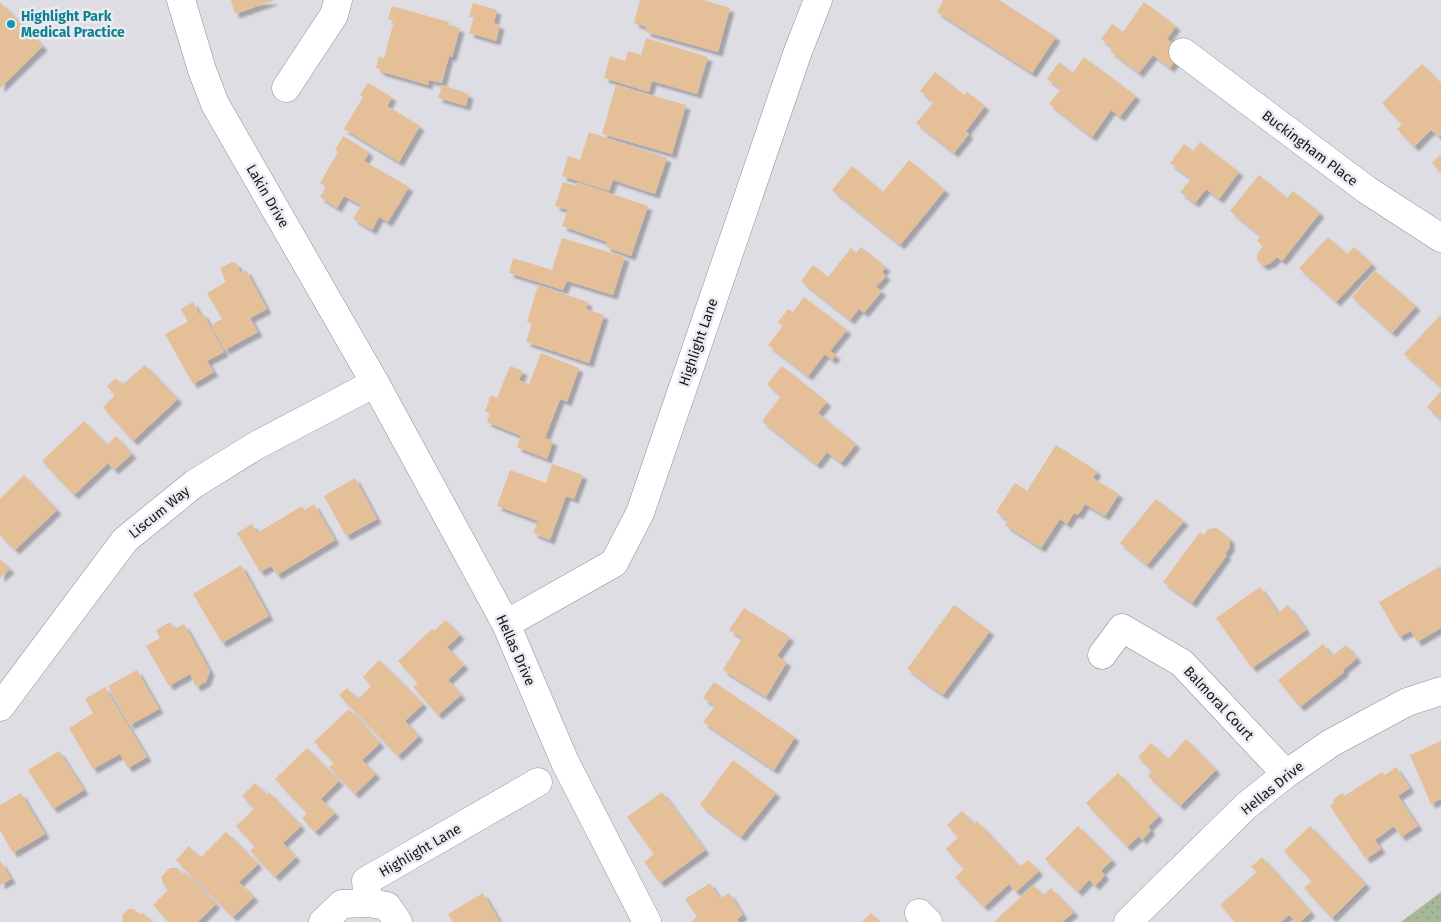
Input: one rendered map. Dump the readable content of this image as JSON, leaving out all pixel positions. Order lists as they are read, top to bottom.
{
  "streets": {
    "street": [
      "Buckingham Place",
      "Lakin Drive",
      "Highlight Lane",
      "Liscum Way",
      "Hellas Drive",
      "Balmoral Court"
    ]
  },
  "crossings": [
    ["Lakin Drive", "Liscum Way"],
    ["Lakin Drive", "Hellas Drive"],
    ["Highlight Lane", "Hellas Drive"],
    ["Liscum Way", "Hellas Drive"],
    ["Hellas Drive", "Balmoral Court"]
  ],
  "places": ["Highlight Park Medical Practice"]
}
